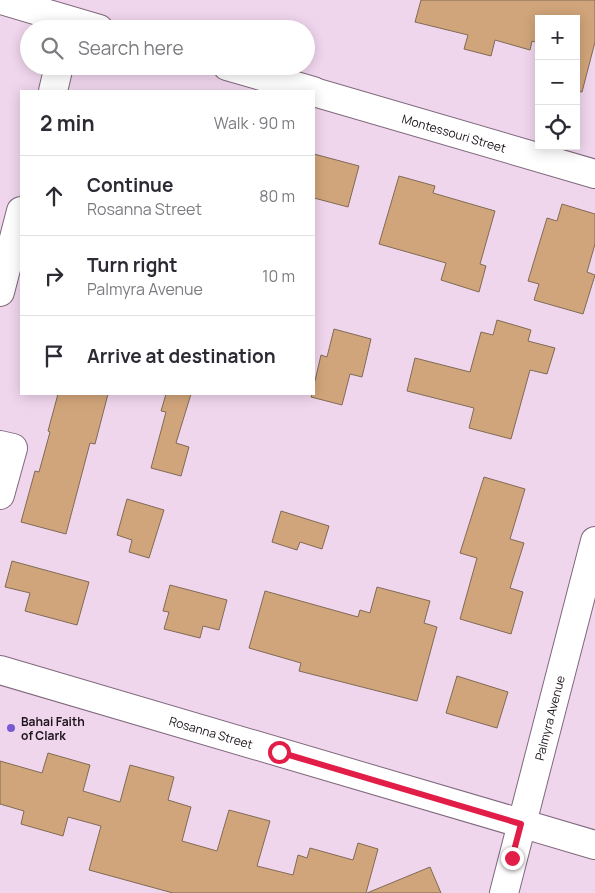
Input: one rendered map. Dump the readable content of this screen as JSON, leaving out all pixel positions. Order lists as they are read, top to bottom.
{
  "streets": {
    "street": ["Montessouri Street", "Palmyra Avenue", "Rosanna Street"]
  },
  "crossings": [
    ["Palmyra Avenue", "Rosanna Street"]
  ],
  "places": ["Bahai Faith of Clark"],
  "page": {
    "map_buttons": ["+", "−"],
    "search": "Search here",
    "heading": ["2 min", "Walk · 90 m"],
    "list": [
      ["Continue", "Rosanna Street", "80 m"],
      ["Turn right", "Palmyra Avenue", "10 m"],
      "Arrive at destination"
    ]
  }
}
